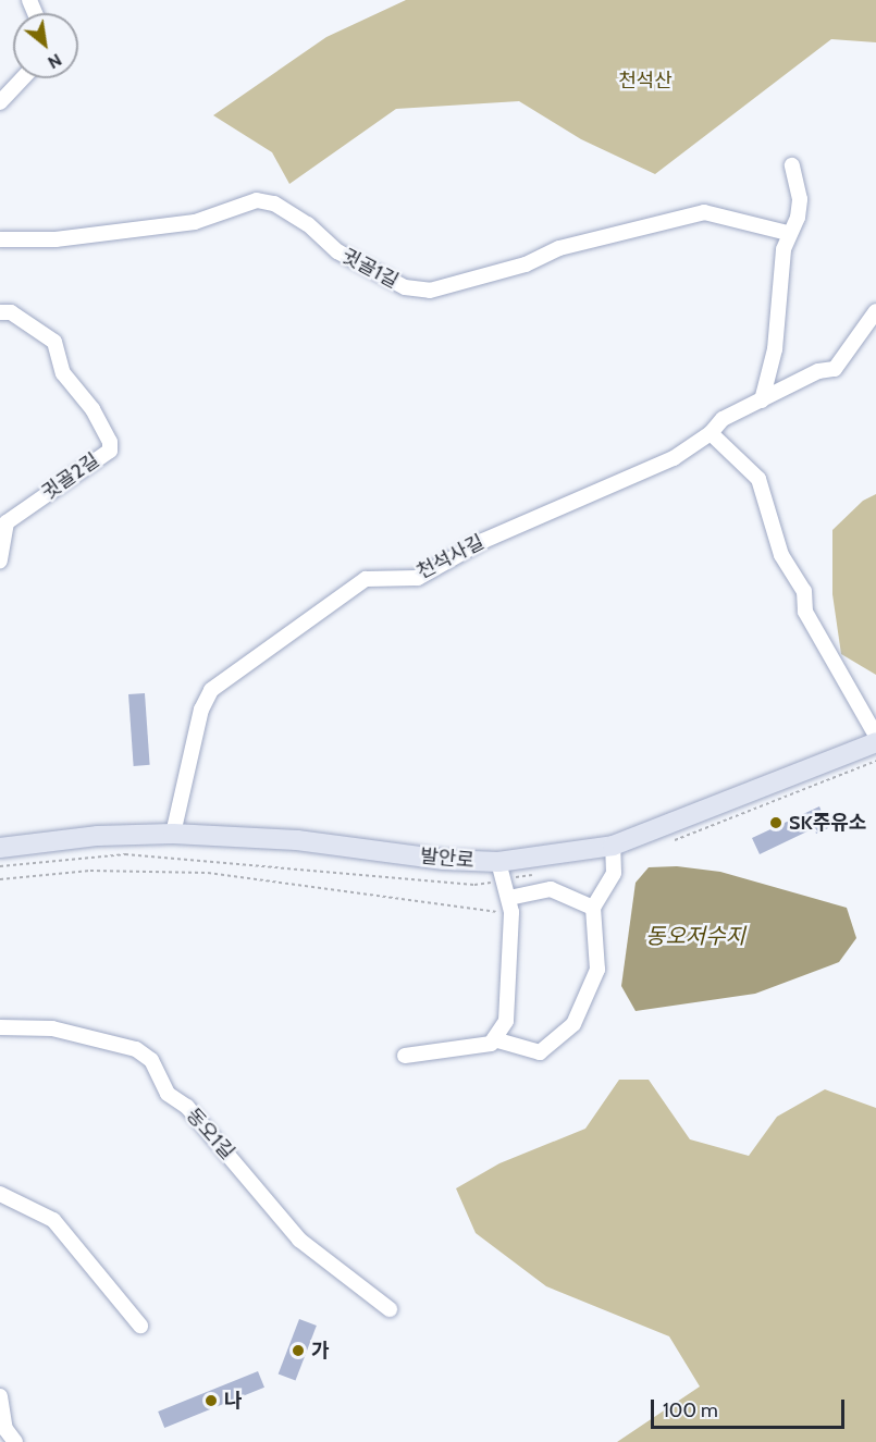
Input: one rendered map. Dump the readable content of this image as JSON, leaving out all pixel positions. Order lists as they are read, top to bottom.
{
  "streets": {
    "main road": ["발안로"],
    "street": [
      "귓골1길",
      "귓골2길",
      "천석사길",
      "동오1길"
    ]
  },
  "crossings": [
    ["천석사길", "발안로"]
  ],
  "water": ["동오저수지"],
  "parks": ["천석산"],
  "places": ["SK주유소", "가", "나"],
  "scale_bar": "100 m",
  "north": "bottom right"
}
